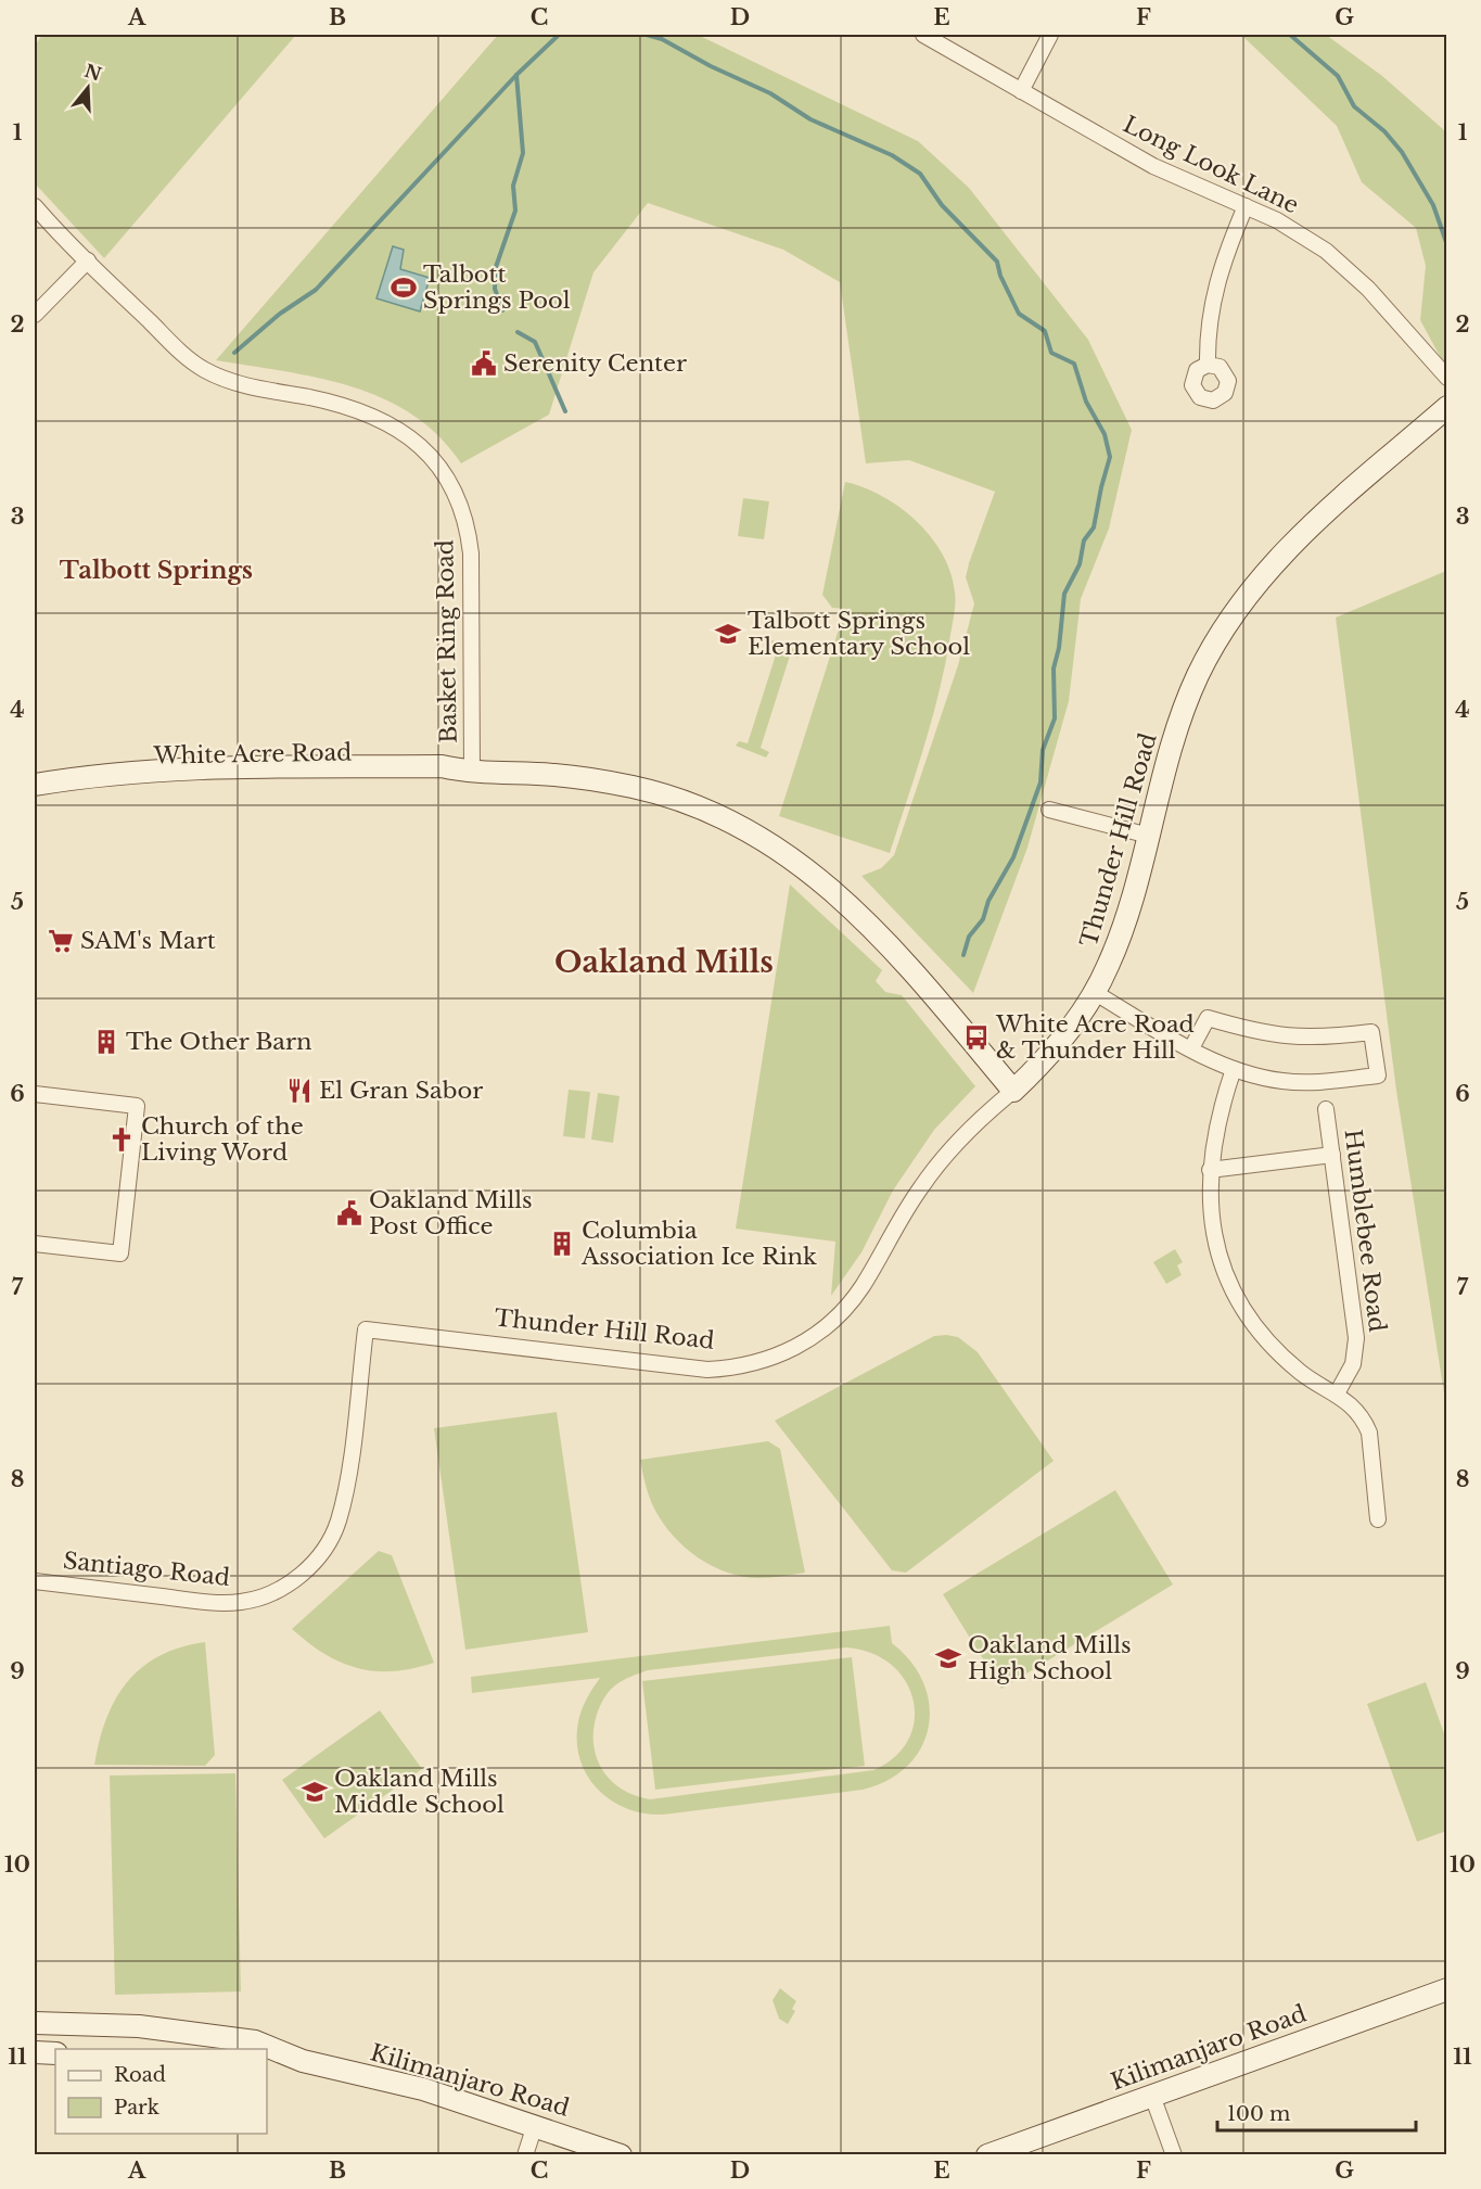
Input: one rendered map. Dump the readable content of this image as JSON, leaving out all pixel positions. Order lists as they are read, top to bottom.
{
  "streets": {
    "street": [
      "Long Look Lane",
      "Basket Ring Road",
      "White Acre Road",
      "Thunder Hill Road",
      "Humblebee Road",
      "Santiago Road",
      "Kilimanjaro Road"
    ]
  },
  "crossings": [
    ["Basket Ring Road", "White Acre Road"],
    ["White Acre Road", "Thunder Hill Road"],
    ["Thunder Hill Road", "Santiago Road"]
  ],
  "districts": ["Talbott Springs", "Oakland Mills"],
  "places": {
    "sports": ["Talbott Springs Pool"],
    "public building": ["Serenity Center", "Oakland Mills Post Office"],
    "school or university": ["Talbott Springs Elementary School", "Oakland Mills High School", "Oakland Mills Middle School"],
    "supermarket": ["SAM's Mart"],
    "bus stop": ["White Acre Road & Thunder Hill"],
    "building": ["The Other Barn", "Columbia Association Ice Rink"],
    "restaurant": ["El Gran Sabor"],
    "church": ["Church of the Living Word"]
  },
  "legend": ["Road", "Park"],
  "scale_bar": "100 m",
  "north": "top",
  "grid": {
    "columns": [
      "A",
      "B",
      "C",
      "D",
      "E",
      "F",
      "G"
    ],
    "rows": [
      "1",
      "2",
      "3",
      "4",
      "5",
      "6",
      "7",
      "8",
      "9",
      "10",
      "11"
    ]
  }
}
